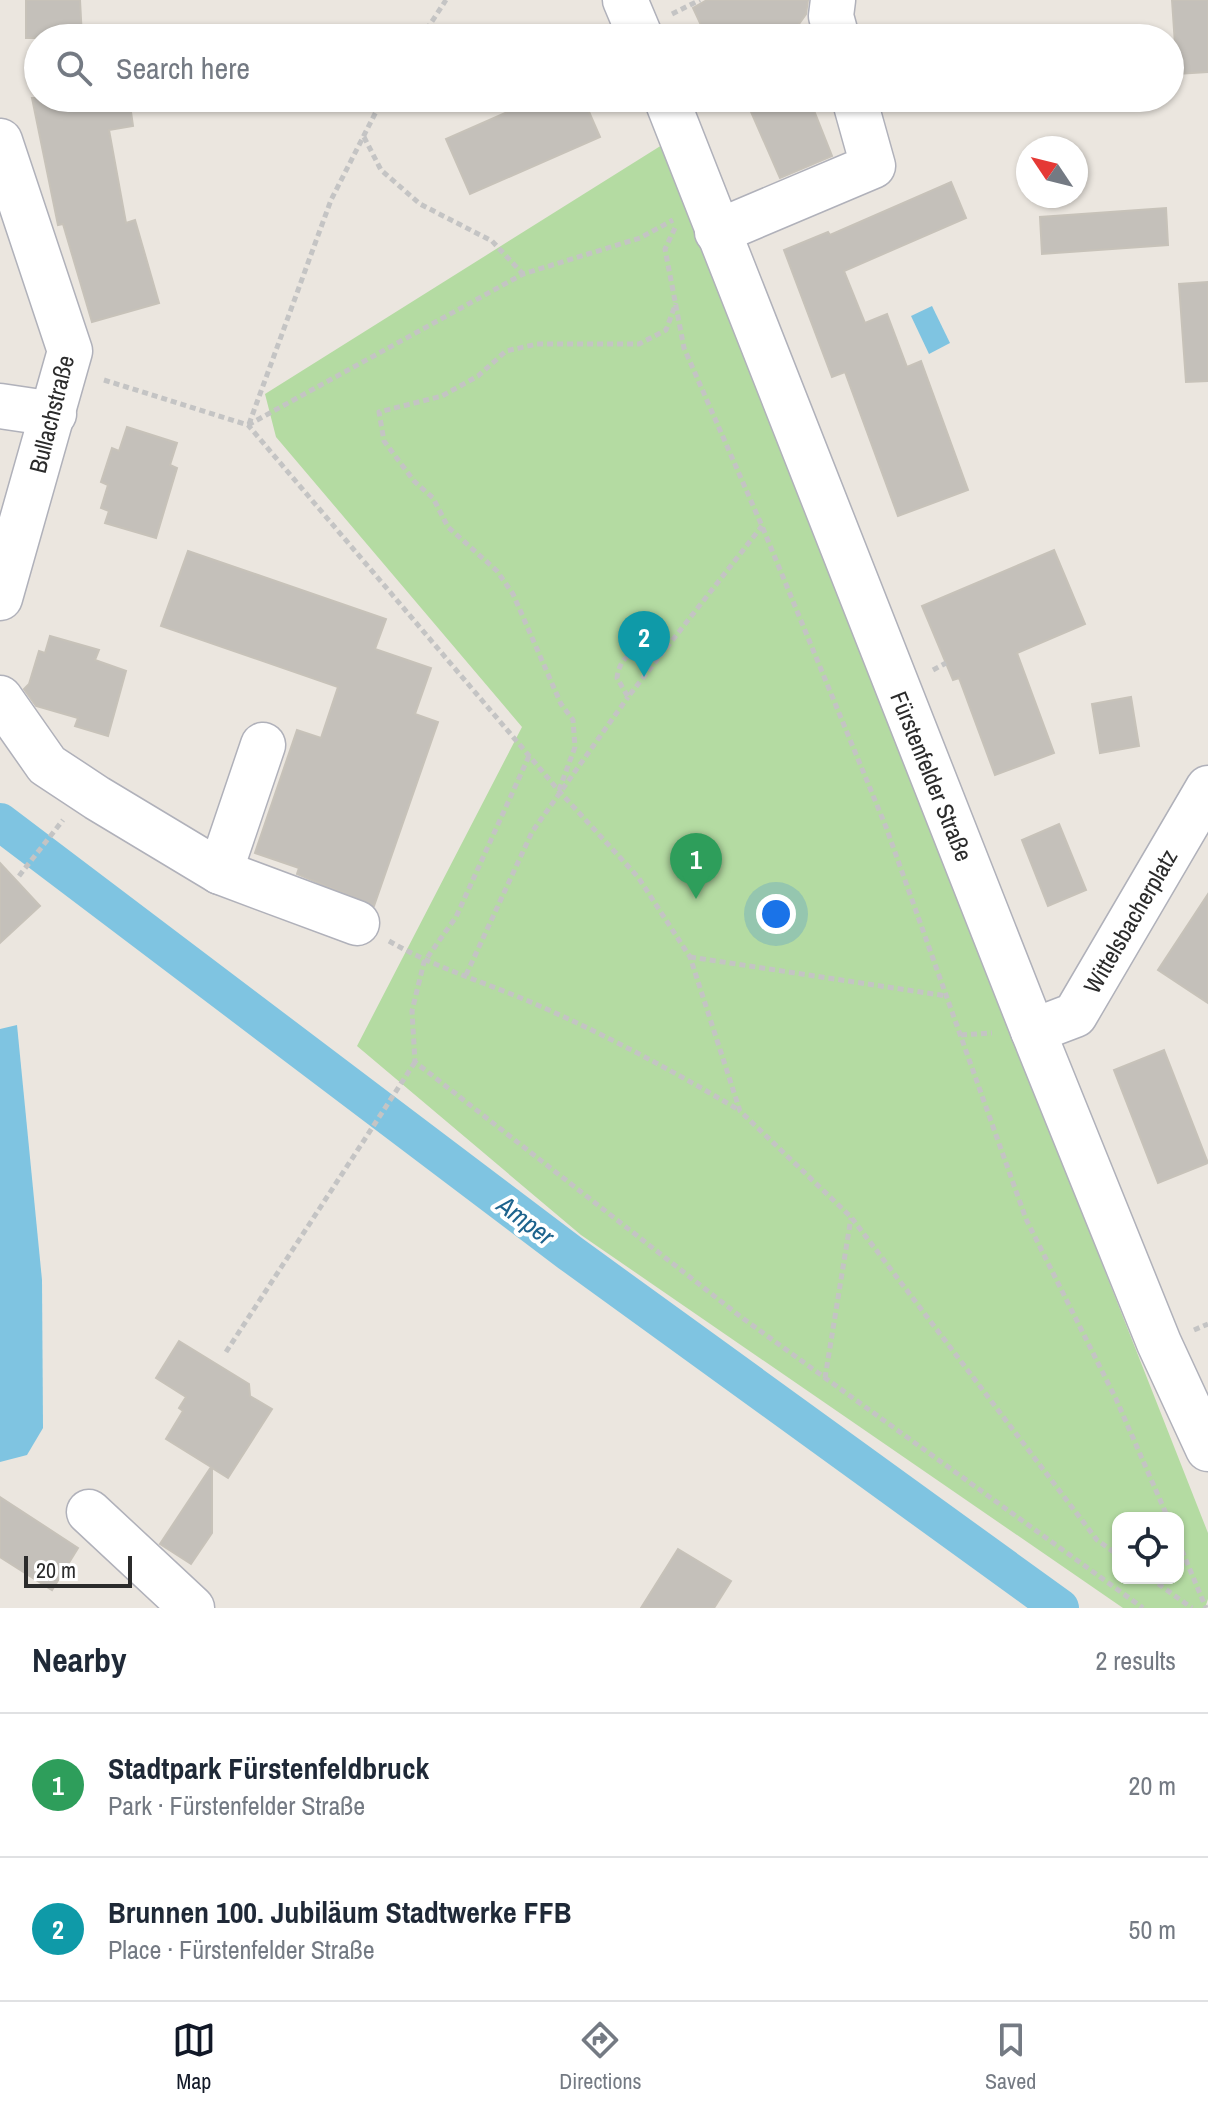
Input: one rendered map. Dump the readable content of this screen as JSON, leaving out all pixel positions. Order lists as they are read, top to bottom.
{
  "streets": {
    "street": ["Bullachstraße", "Fürstenfelder Straße", "Wittelsbacherplatz"]
  },
  "crossings": [
    ["Fürstenfelder Straße", "Wittelsbacherplatz"]
  ],
  "water": ["Amper"],
  "scale_bar": "20 m",
  "north": "top left",
  "page": {
    "search": "Search here",
    "pins": ["2", "1"],
    "scale": "20 m",
    "heading": ["Nearby", "2 results"],
    "list": [
      {
        "mark": "1",
        "name": "Stadtpark Fürstenfeldbruck",
        "note": "Park · Fürstenfelder Straße",
        "value": "20 m"
      },
      {
        "mark": "2",
        "name": "Brunnen 100. Jubiläum Stadtwerke FFB",
        "note": "Place · Fürstenfelder Straße",
        "value": "50 m"
      }
    ],
    "nav": ["Map", "Directions", "Saved"]
  }
}
